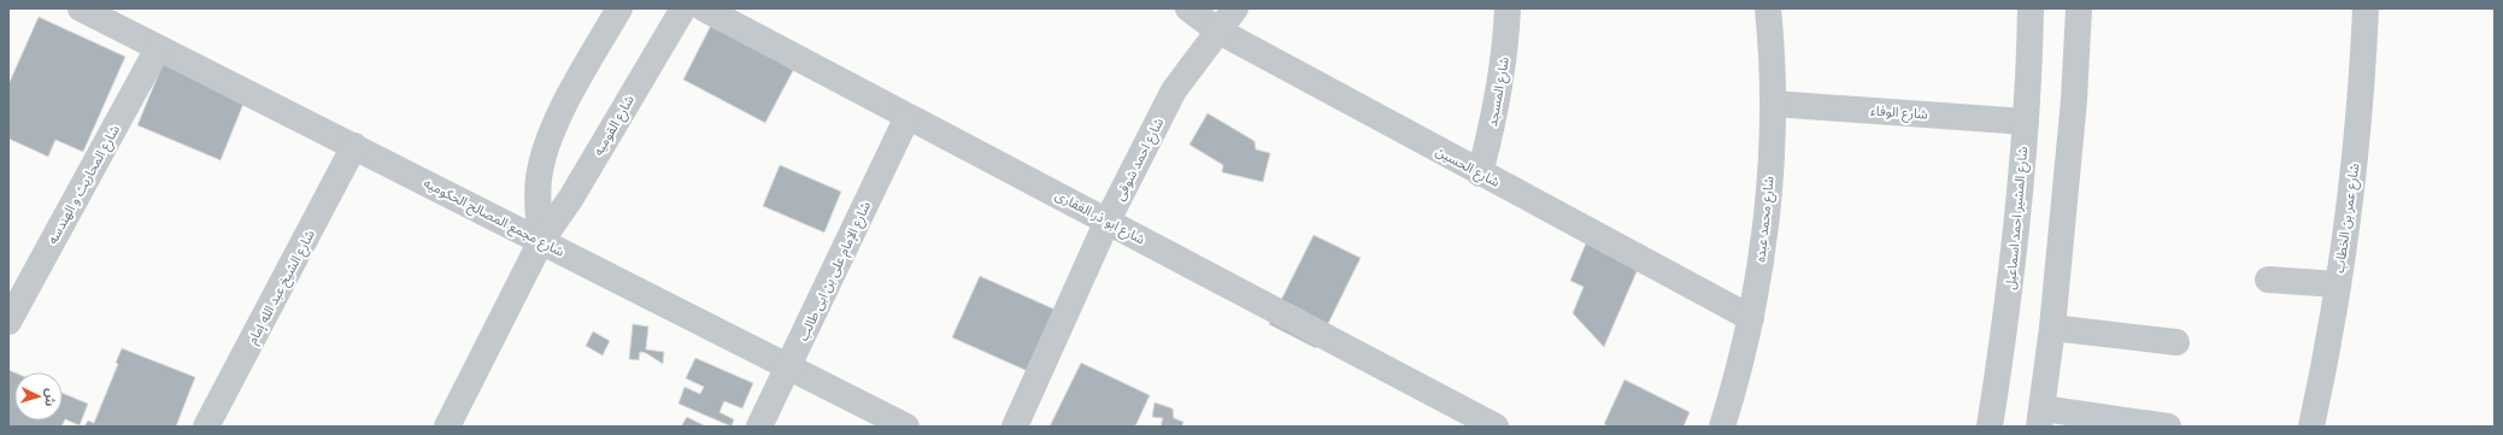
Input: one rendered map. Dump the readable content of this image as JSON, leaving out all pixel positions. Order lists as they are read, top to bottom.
{
  "streets": {
    "street": [
      "شارع المسجد",
      "شارع الوفاء",
      "شارع القوميه",
      "شارع احمد شوقى",
      "شارع الحسين",
      "شارع المحاريث و الهندسه",
      "شارع مجمع المصالح الحكوميه",
      "شارع ابو ذر الغفارى",
      "شارع المشير احمد اسماعيل",
      "شارع عمر بن الخطاب",
      "شارع محمد عبده",
      "شارع الإمام على بن ابى طالب",
      "شارع الشيخ عبد الله إمام"
    ]
  },
  "crossings": [
    ["شارع المسجد", "شارع الحسين"],
    ["شارع الوفاء", "شارع المشير احمد اسماعيل"],
    ["شارع الوفاء", "شارع محمد عبده"],
    ["شارع القوميه", "شارع مجمع المصالح الحكوميه"],
    ["شارع احمد شوقى", "شارع الحسين"],
    ["شارع احمد شوقى", "شارع ابو ذر الغفارى"],
    ["شارع الحسين", "شارع محمد عبده"],
    ["شارع المحاريث و الهندسه", "شارع مجمع المصالح الحكوميه"],
    ["شارع مجمع المصالح الحكوميه", "شارع الإمام على بن ابى طالب"],
    ["شارع مجمع المصالح الحكوميه", "شارع الشيخ عبد الله إمام"],
    ["شارع ابو ذر الغفارى", "شارع الإمام على بن ابى طالب"]
  ],
  "north": "right"
}
